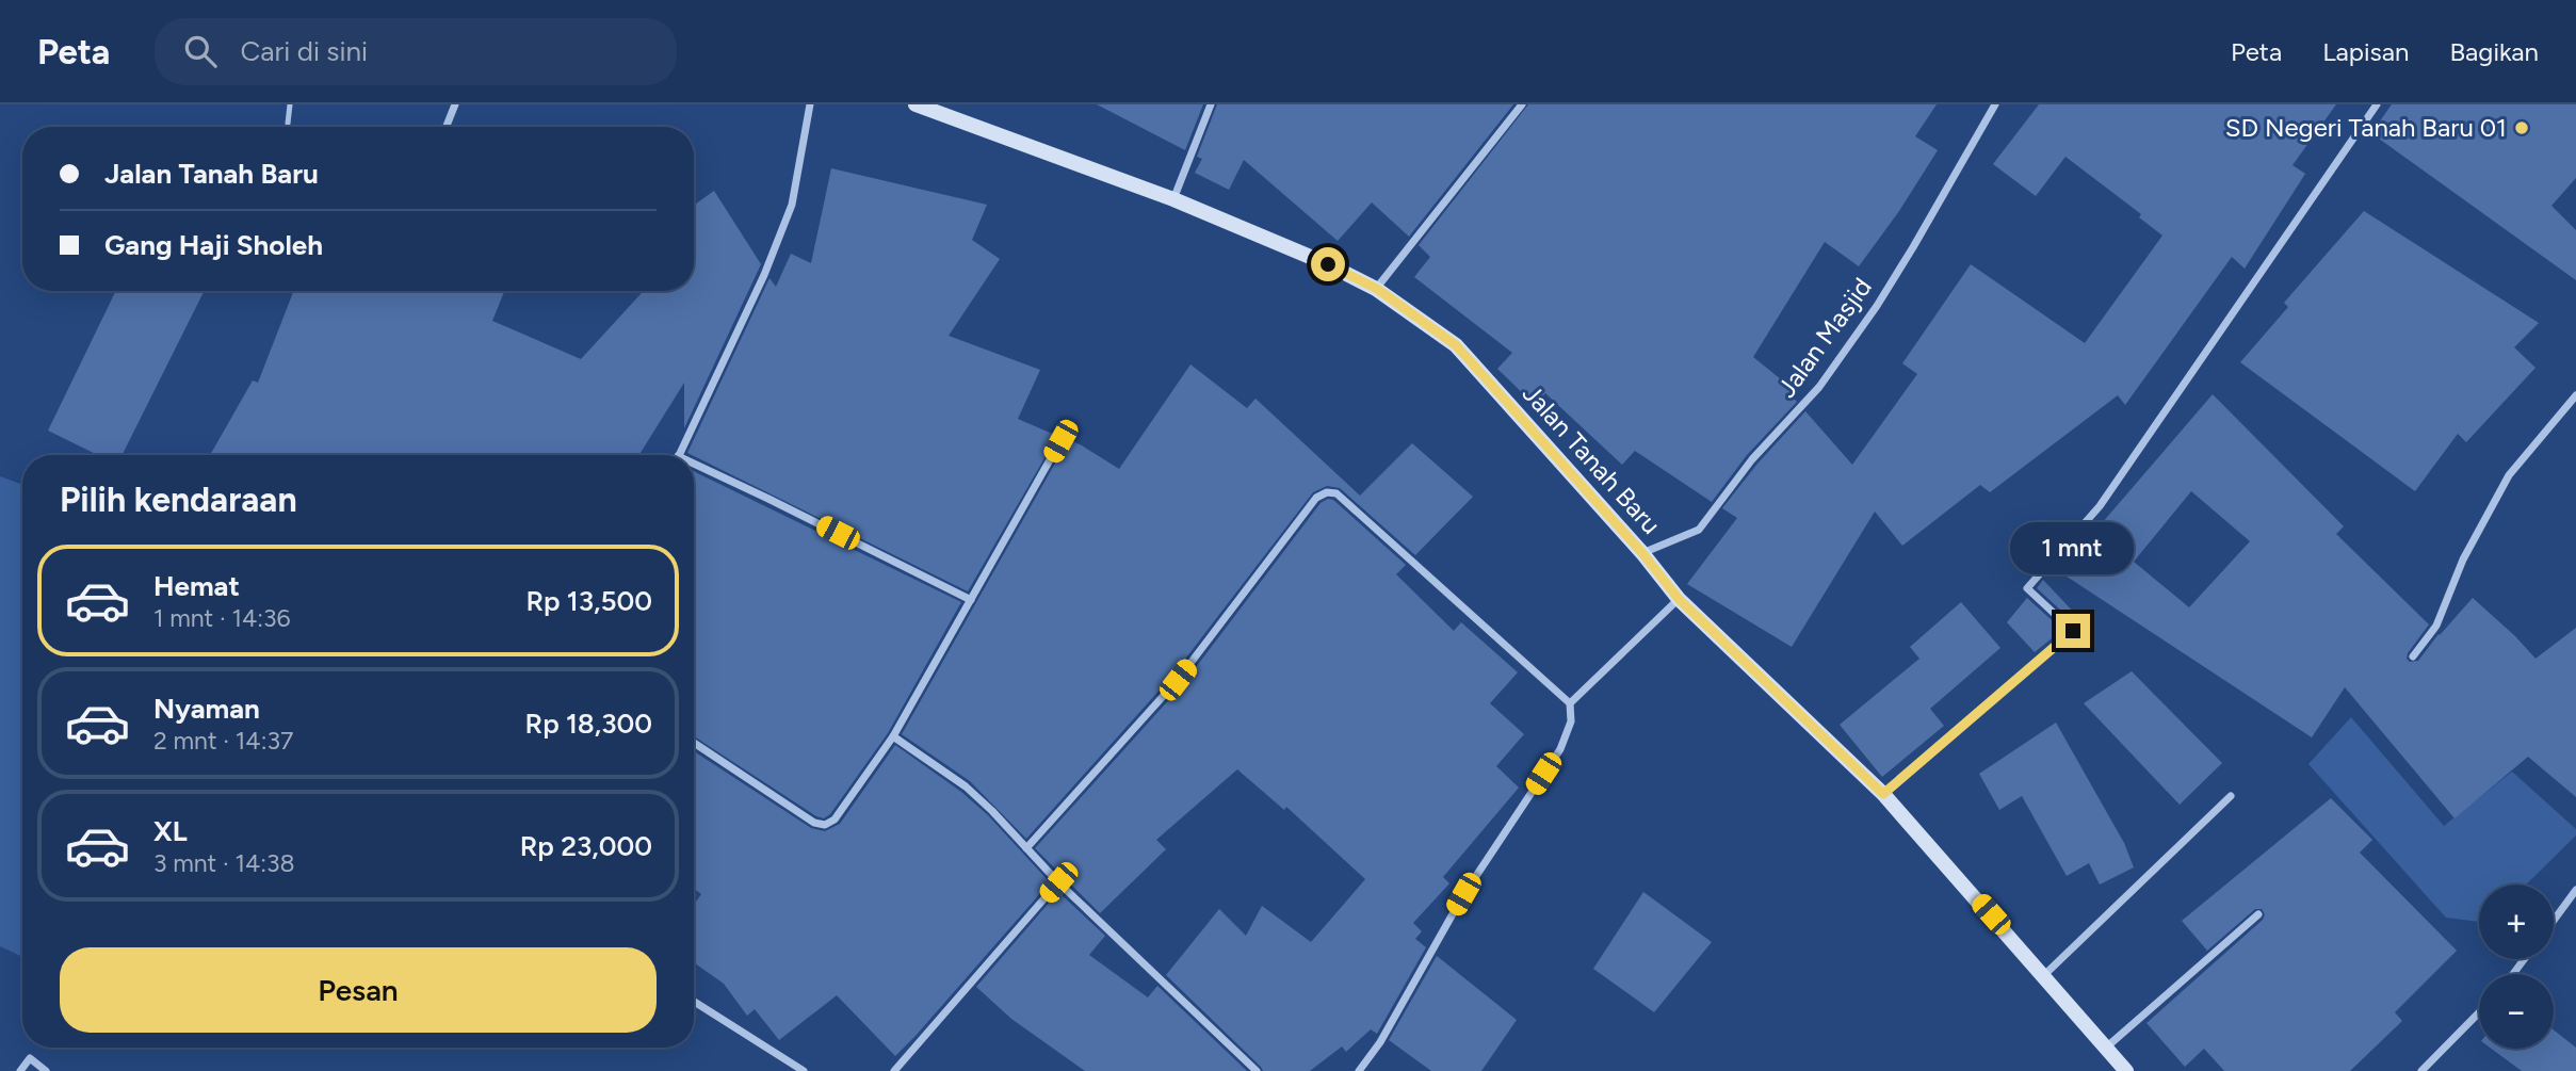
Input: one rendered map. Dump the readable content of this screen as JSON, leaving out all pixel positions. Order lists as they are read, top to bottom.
{
  "streets": {
    "main road": ["Jalan Tanah Baru"],
    "street": ["Jalan Masjid"]
  },
  "crossings": [
    ["Jalan Masjid", "Jalan Tanah Baru"]
  ],
  "places": ["SD Negeri Tanah Baru 01"],
  "page": {
    "header": "Peta",
    "search": "Cari di sini",
    "nav": ["Peta", "Lapisan", "Bagikan"],
    "banner": ["Jalan Tanah Baru", "Gang Haji Sholeh"],
    "heading": "Pilih kendaraan",
    "bubble": "1 mnt",
    "list": [
      {
        "name": "Hemat",
        "note": "1 mnt · 14:36",
        "value": "Rp 13,500"
      },
      {
        "name": "Nyaman",
        "note": "2 mnt · 14:37",
        "value": "Rp 18,300"
      },
      {
        "name": "XL",
        "note": "3 mnt · 14:38",
        "value": "Rp 23,000"
      }
    ],
    "map_buttons": ["+", "−"],
    "buttons": "Pesan"
  }
}
